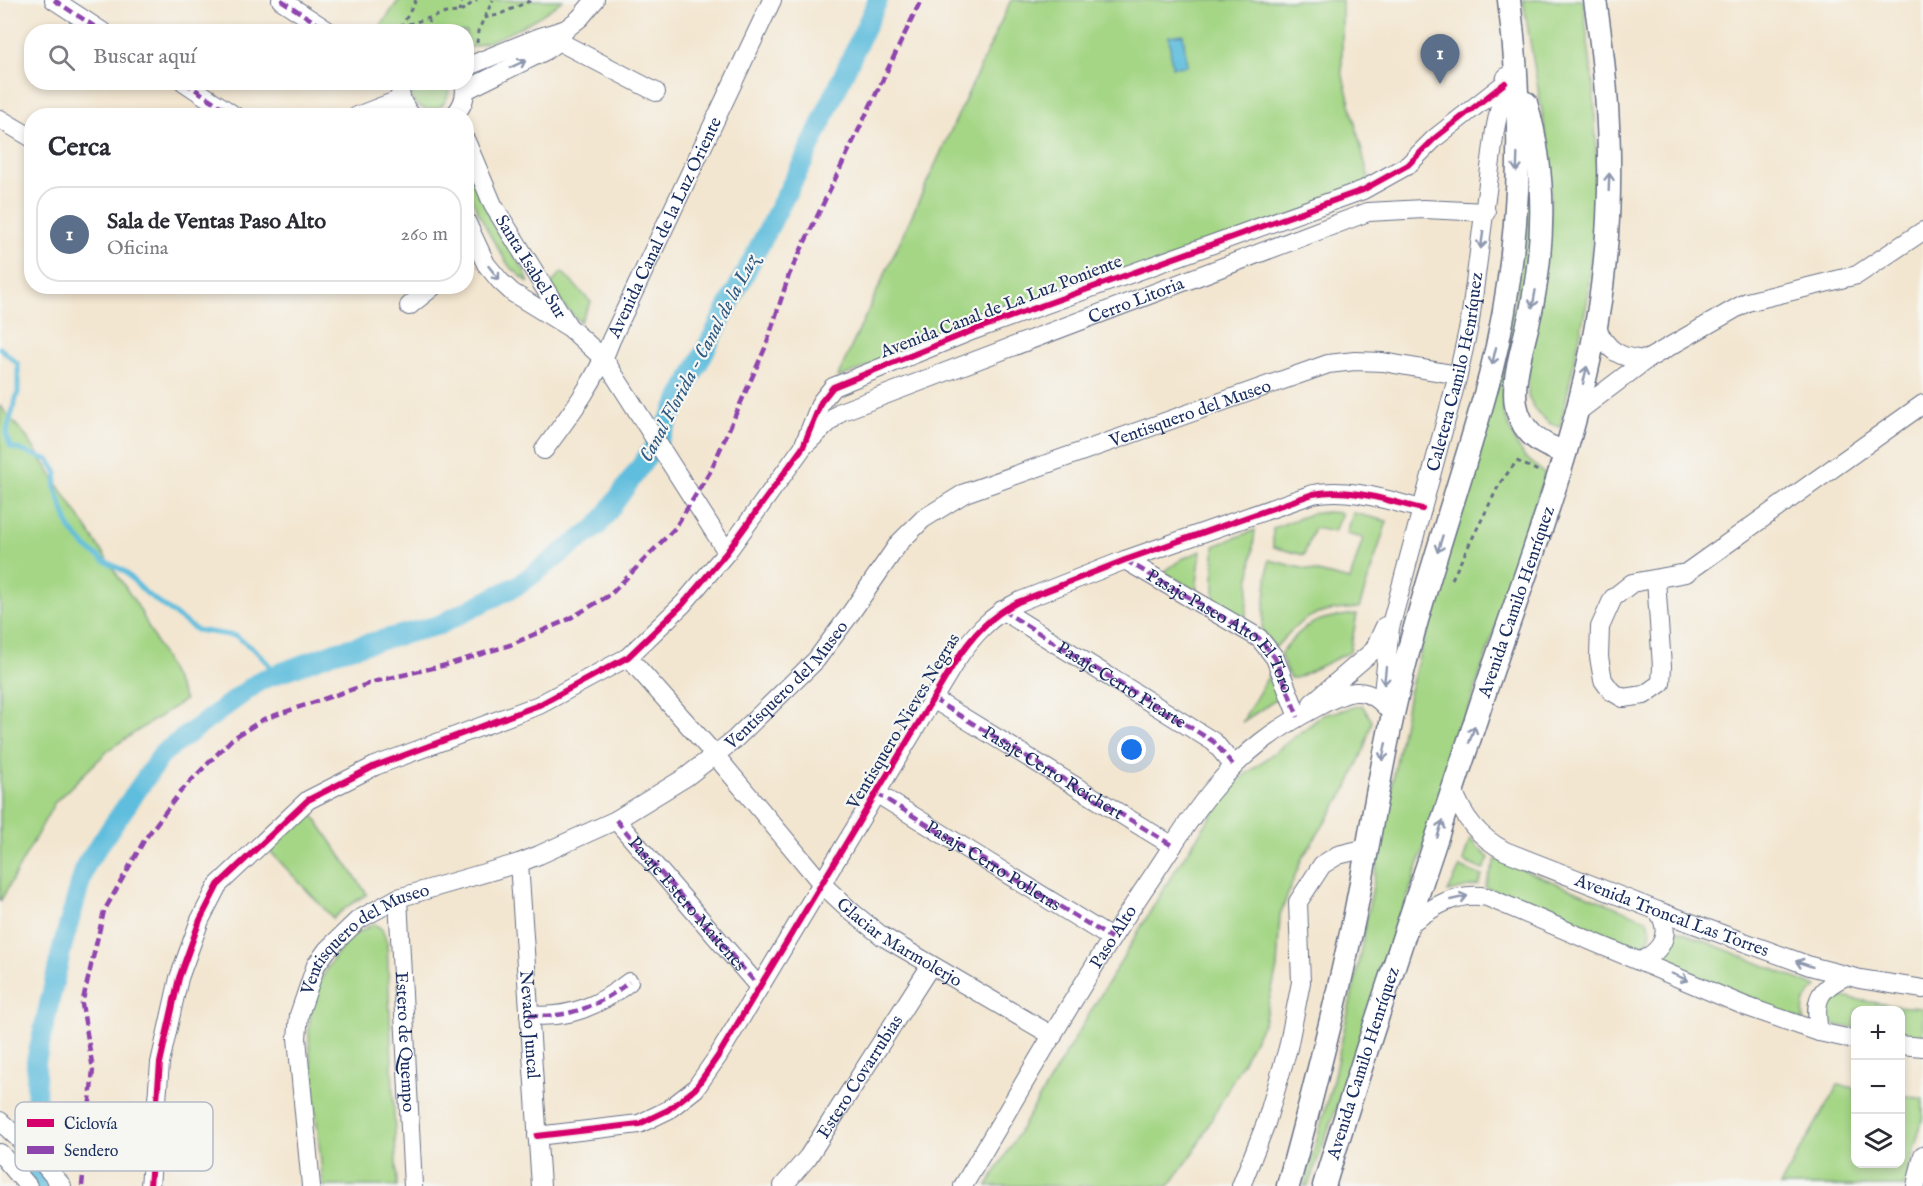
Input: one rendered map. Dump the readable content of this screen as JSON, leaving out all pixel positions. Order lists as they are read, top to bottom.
{
  "streets": {
    "main road": ["Avenida Camilo Henríquez"],
    "street": [
      "Avenida Canal de la Luz Oriente",
      "Santa Isabel Sur",
      "Cerro Litoria",
      "Avenida Canal de La Luz Poniente",
      "Caletera Camilo Henríquez",
      "Ventisquero del Museo",
      "Pasaje Paseo Alto El Toro",
      "Pasaje Cerro Picarte",
      "Ventisquero Nieves Negras",
      "Pasaje Cerro Reichert",
      "Pasaje Cerro Polleras",
      "Pasaje Estero Maitenes",
      "Avenida Troncal Las Torres",
      "Paso Alto",
      "Glaciar Marmolerjo",
      "Nevado Juncal",
      "Estero de Quempo",
      "Estero Covarrubias"
    ]
  },
  "crossings": [
    ["Cerro Litoria", "Avenida Canal de La Luz Poniente"],
    ["Cerro Litoria", "Caletera Camilo Henríquez"],
    ["Avenida Canal de La Luz Poniente", "Caletera Camilo Henríquez"],
    ["Avenida Canal de La Luz Poniente", "Avenida Camilo Henríquez"],
    ["Avenida Canal de La Luz Poniente", "Glaciar Marmolerjo"],
    ["Caletera Camilo Henríquez", "Ventisquero del Museo"],
    ["Caletera Camilo Henríquez", "Avenida Camilo Henríquez"],
    ["Caletera Camilo Henríquez", "Ventisquero Nieves Negras"],
    ["Caletera Camilo Henríquez", "Paso Alto"],
    ["Ventisquero del Museo", "Pasaje Estero Maitenes"],
    ["Ventisquero del Museo", "Glaciar Marmolerjo"],
    ["Ventisquero del Museo", "Nevado Juncal"],
    ["Ventisquero del Museo", "Estero de Quempo"],
    ["Avenida Camilo Henríquez", "Avenida Troncal Las Torres"],
    ["Avenida Camilo Henríquez", "Paso Alto"],
    ["Pasaje Paseo Alto El Toro", "Ventisquero Nieves Negras"],
    ["Pasaje Paseo Alto El Toro", "Paso Alto"],
    ["Pasaje Cerro Picarte", "Ventisquero Nieves Negras"],
    ["Pasaje Cerro Picarte", "Paso Alto"],
    ["Ventisquero Nieves Negras", "Pasaje Cerro Reichert"],
    ["Ventisquero Nieves Negras", "Pasaje Cerro Polleras"],
    ["Ventisquero Nieves Negras", "Pasaje Estero Maitenes"],
    ["Ventisquero Nieves Negras", "Glaciar Marmolerjo"],
    ["Ventisquero Nieves Negras", "Nevado Juncal"],
    ["Pasaje Cerro Reichert", "Paso Alto"],
    ["Pasaje Cerro Polleras", "Paso Alto"],
    ["Paso Alto", "Glaciar Marmolerjo"],
    ["Glaciar Marmolerjo", "Estero Covarrubias"]
  ],
  "one_way": ["Caletera Camilo Henríquez"],
  "water": ["Canal Florida - Canal de la Luz"],
  "legend": ["Ciclovía", "Sendero"],
  "page": {
    "search": "Buscar aquí",
    "pins": "1",
    "heading": "Cerca",
    "list": [
      {
        "mark": "1",
        "name": "Sala de Ventas Paso Alto",
        "note": "Oficina",
        "value": "260 m"
      }
    ],
    "map_buttons": ["+", "−"]
  }
}
